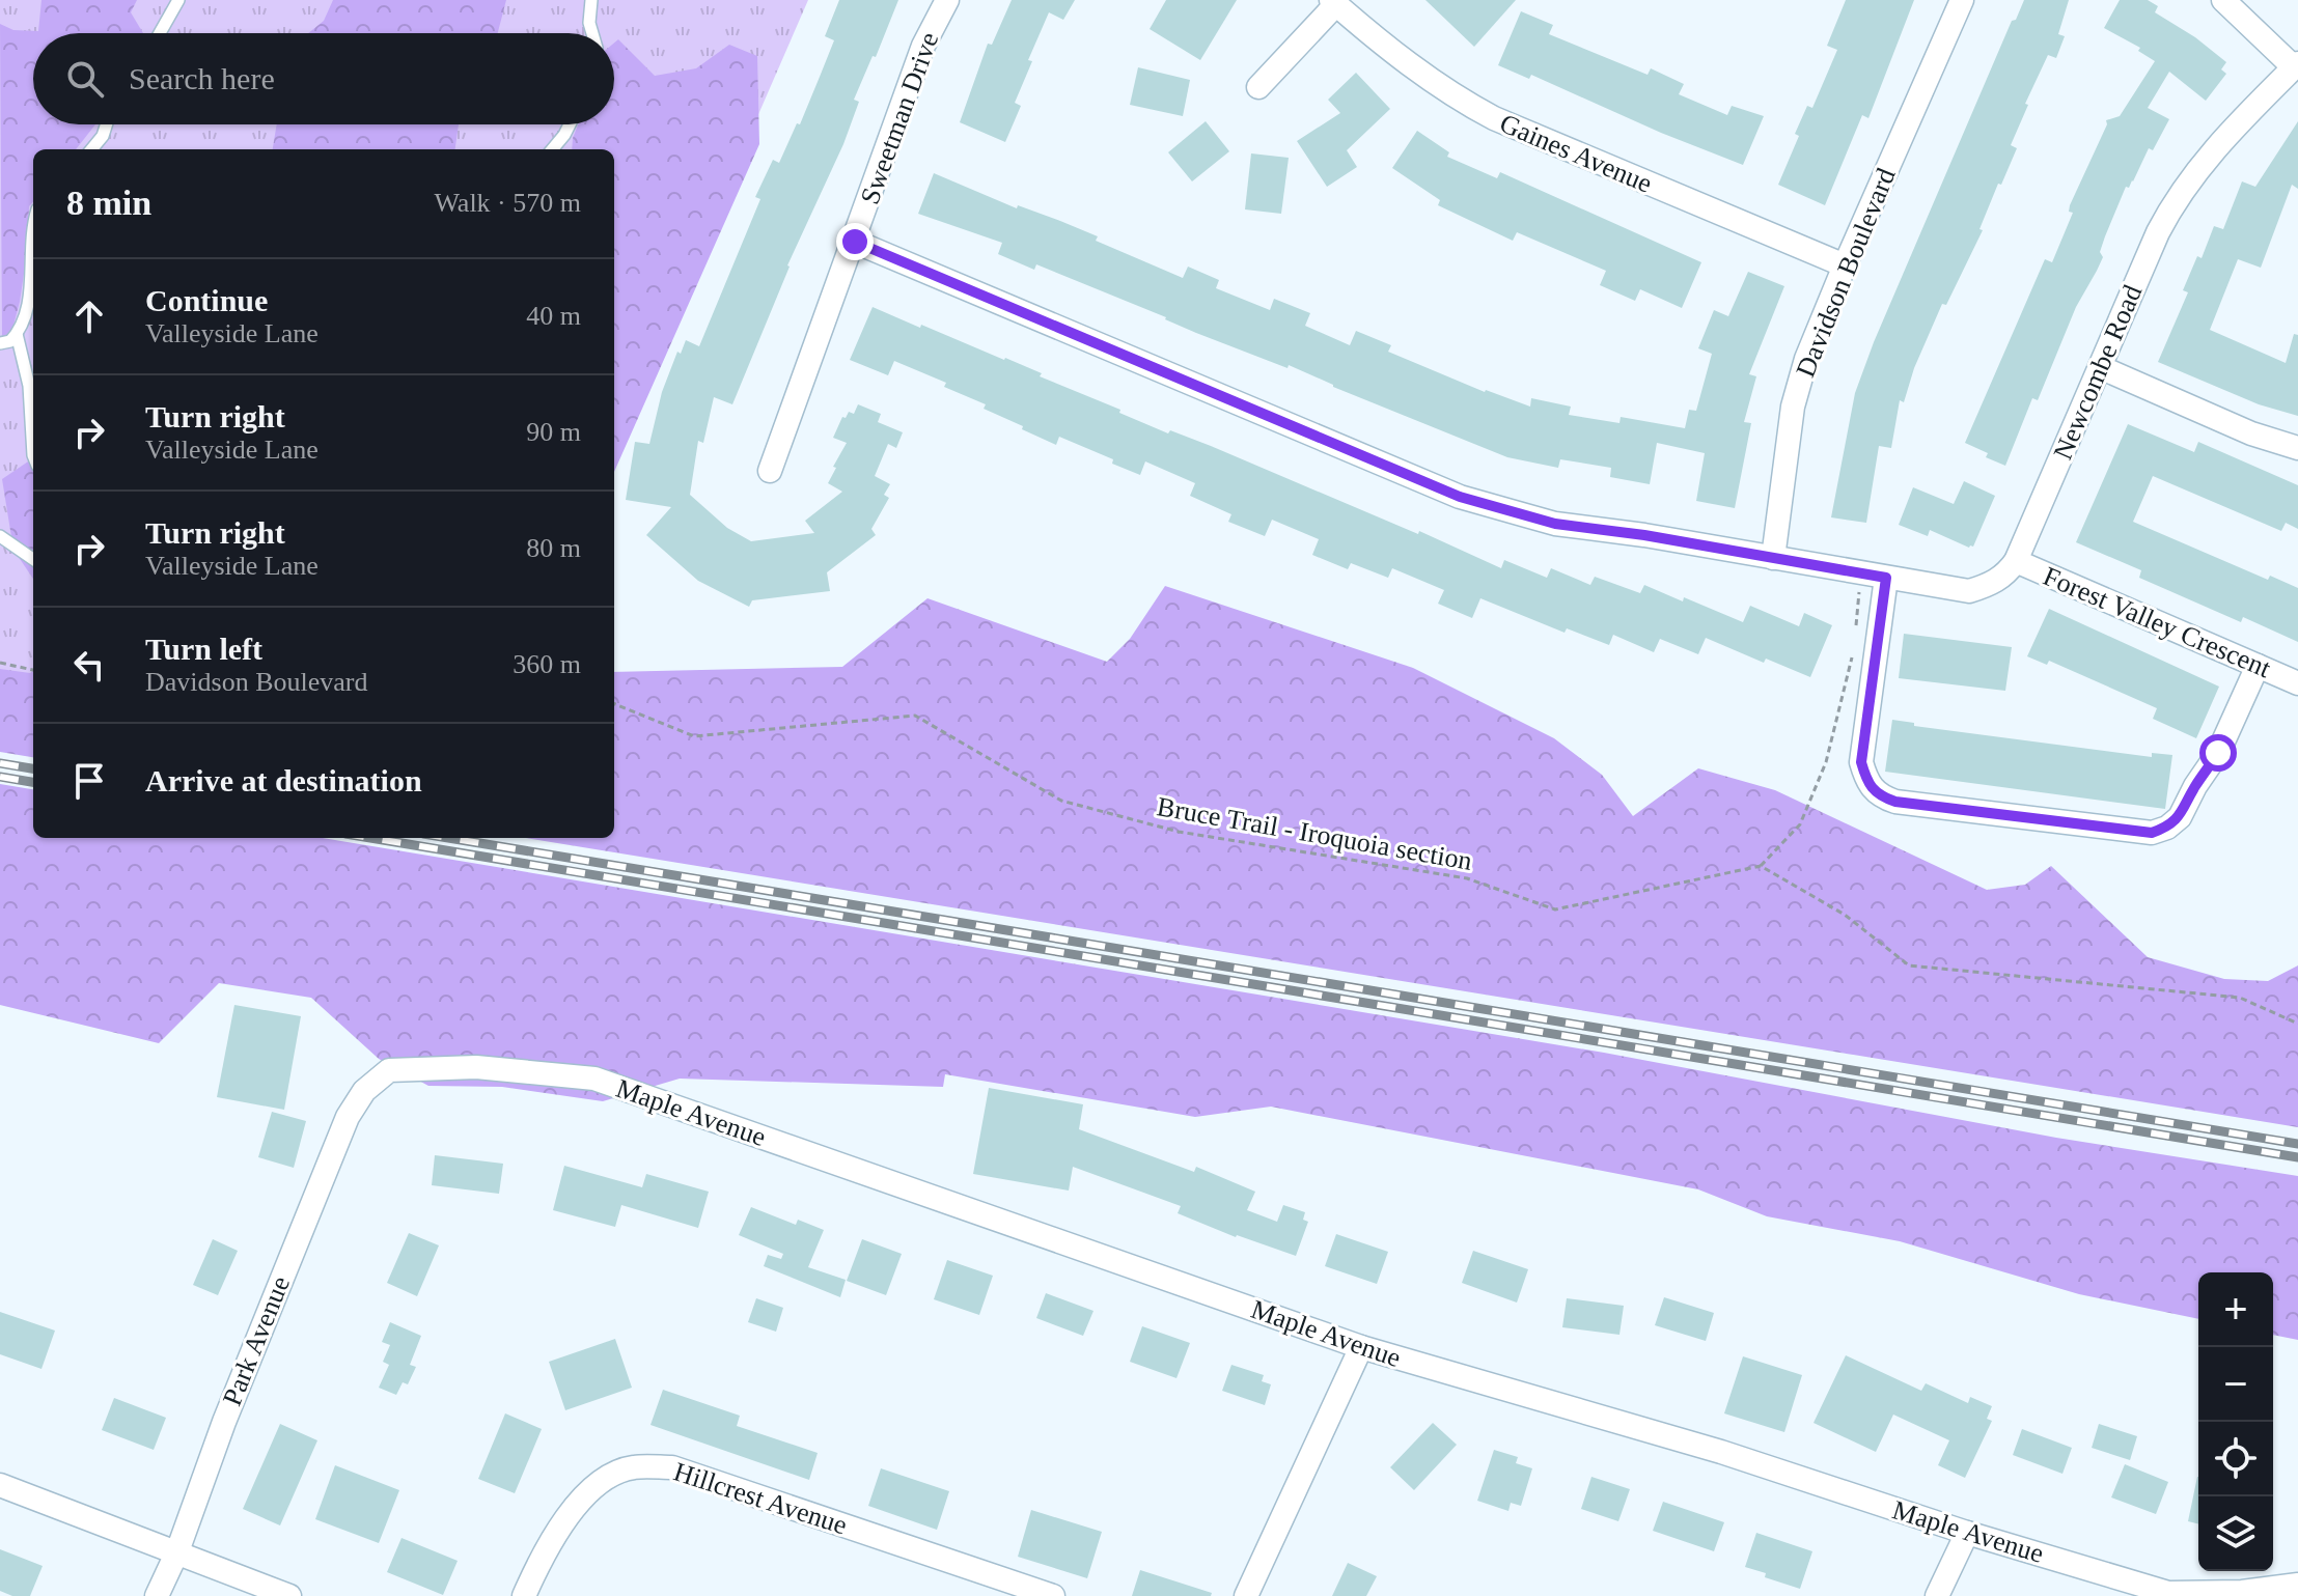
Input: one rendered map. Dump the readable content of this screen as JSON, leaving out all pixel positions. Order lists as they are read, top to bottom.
{
  "streets": {
    "street": [
      "Sweetman Drive",
      "Gaines Avenue",
      "Davidson Boulevard",
      "Newcombe Road",
      "Forest Valley Crescent",
      "Maple Avenue",
      "Park Avenue",
      "Hillcrest Avenue"
    ],
    "path": ["Bruce Trail - Iroquoia section"]
  },
  "crossings": [
    ["Gaines Avenue", "Davidson Boulevard"],
    ["Newcombe Road", "Forest Valley Crescent"],
    ["Maple Avenue", "Park Avenue"]
  ],
  "page": {
    "search": "Search here",
    "heading": ["8 min", "Walk · 570 m"],
    "list": [
      ["Continue", "Valleyside Lane", "40 m"],
      ["Turn right", "Valleyside Lane", "90 m"],
      ["Turn right", "Valleyside Lane", "80 m"],
      ["Turn left", "Davidson Boulevard", "360 m"],
      "Arrive at destination"
    ],
    "map_buttons": ["+", "−"]
  }
}
